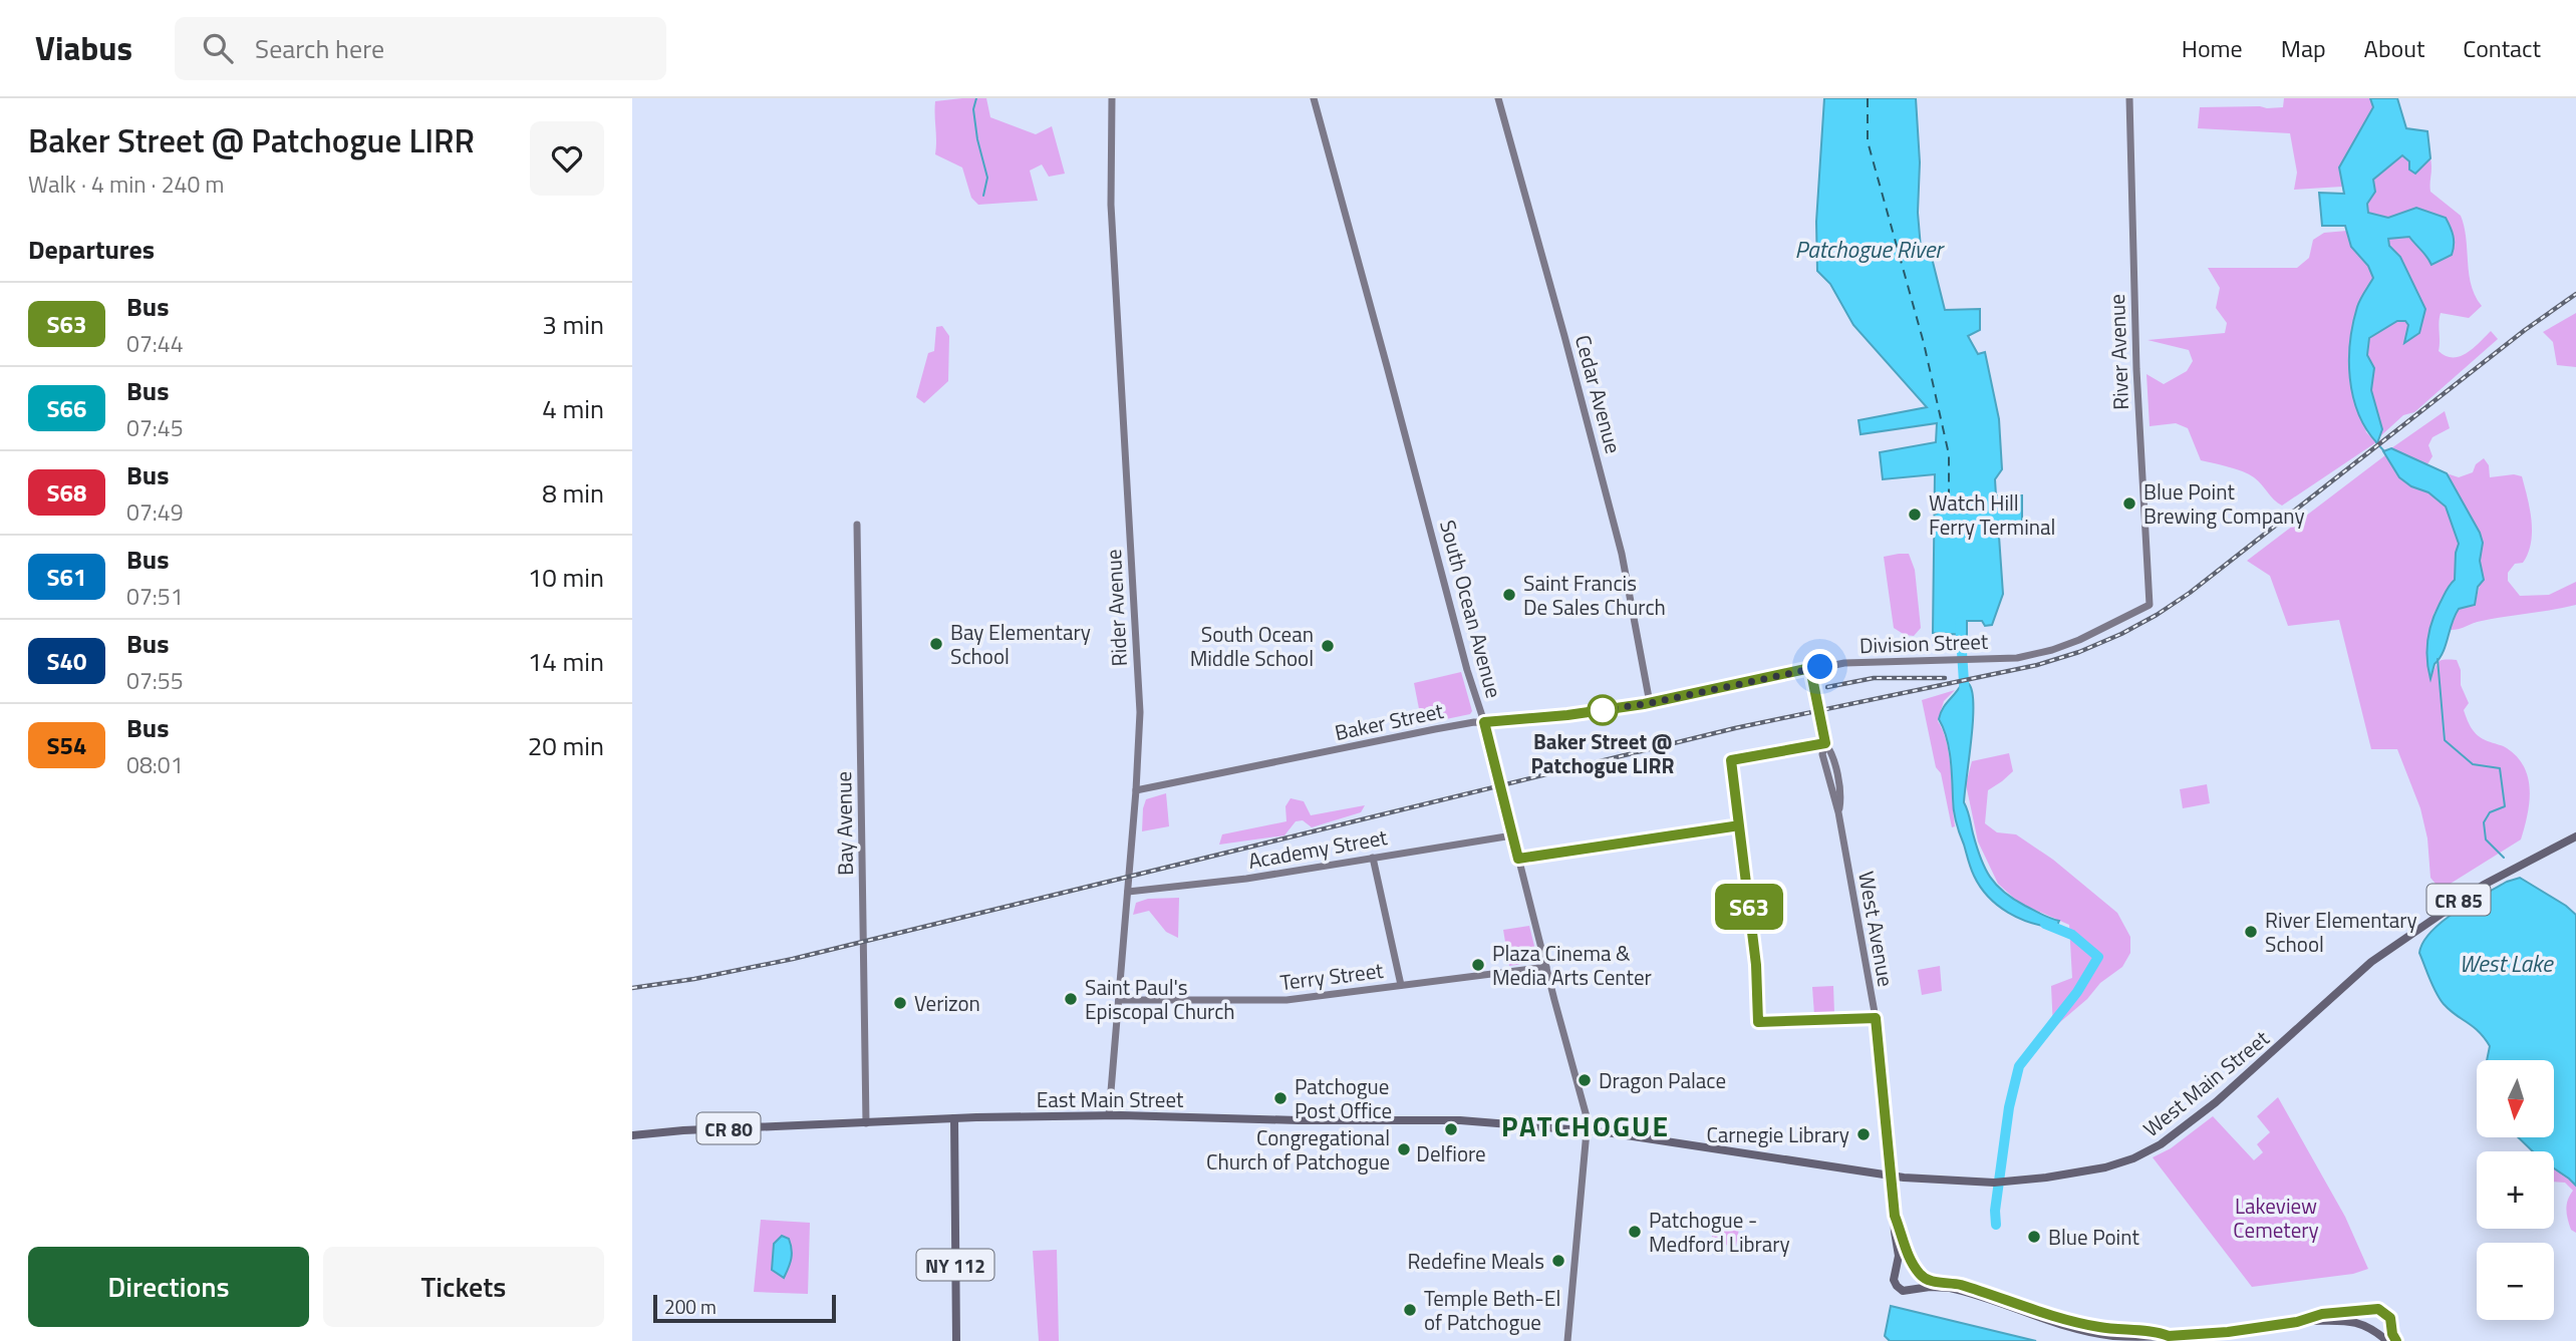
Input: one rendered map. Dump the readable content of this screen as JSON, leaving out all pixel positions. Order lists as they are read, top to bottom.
{
  "streets": {
    "main road": [
      "CR 85",
      "West Main Street",
      "East Main Street",
      "CR 80",
      "NY 112"
    ],
    "street": [
      "River Avenue",
      "Cedar Avenue",
      "Rider Avenue",
      "South Ocean Avenue",
      "Division Street",
      "Baker Street",
      "Bay Avenue",
      "Academy Street",
      "West Avenue",
      "Terry Street"
    ]
  },
  "crossings": [
    ["River Avenue", "Division Street"],
    ["Cedar Avenue", "Division Street"],
    ["Cedar Avenue", "Baker Street"],
    ["Rider Avenue", "Baker Street"],
    ["Rider Avenue", "Academy Street"],
    ["Rider Avenue", "Terry Street"],
    ["Rider Avenue", "East Main Street"],
    ["South Ocean Avenue", "Baker Street"],
    ["South Ocean Avenue", "Academy Street"],
    ["South Ocean Avenue", "Terry Street"],
    ["South Ocean Avenue", "West Main Street"],
    ["South Ocean Avenue", "East Main Street"],
    ["Division Street", "Baker Street"],
    ["Division Street", "West Avenue"],
    ["Bay Avenue", "East Main Street"],
    ["West Avenue", "West Main Street"],
    ["West Main Street", "East Main Street"],
    ["East Main Street", "NY 112"]
  ],
  "districts": ["PATCHOGUE"],
  "water": ["Patchogue River", "West Lake"],
  "parks": ["Lakeview Cemetery"],
  "places": [
    "Blue Point Brewing Company",
    "Watch Hill Ferry Terminal",
    "Saint Francis De Sales Church",
    "Bay Elementary School",
    "South Ocean Middle School",
    "Baker Street @ Patchogue LIRR",
    "River Elementary School",
    "Plaza Cinema & Media Arts Center",
    "Saint Paul's Episcopal Church",
    "Verizon",
    "Dragon Palace",
    "Patchogue Post Office",
    "Delfiore",
    "Carnegie Library",
    "Congregational Church of Patchogue",
    "Patchogue - Medford Library",
    "Blue Point",
    "Redefine Meals",
    "Temple Beth-El of Patchogue"
  ],
  "lines": ["bus line S63"],
  "scale_bar": "200 m",
  "north": "bottom",
  "page": {
    "header": "Viabus",
    "search": "Search here",
    "nav": [
      "Home",
      "Map",
      "About",
      "Contact"
    ],
    "heading": [
      ["Baker Street @ Patchogue LIRR", "Walk · 4 min · 240 m"],
      "Departures"
    ],
    "on_map": "S63",
    "list": [
      {
        "mark": "S63",
        "name": "Bus",
        "note": "07:44",
        "value": "3 min"
      },
      {
        "mark": "S66",
        "name": "Bus",
        "note": "07:45",
        "value": "4 min"
      },
      {
        "mark": "S68",
        "name": "Bus",
        "note": "07:49",
        "value": "8 min"
      },
      {
        "mark": "S61",
        "name": "Bus",
        "note": "07:51",
        "value": "10 min"
      },
      {
        "mark": "S40",
        "name": "Bus",
        "note": "07:55",
        "value": "14 min"
      },
      {
        "mark": "S54",
        "name": "Bus",
        "note": "08:01",
        "value": "20 min"
      }
    ],
    "map_buttons": ["+", "−"],
    "buttons": ["Directions", "Tickets"],
    "scale": "200 m"
  }
}
